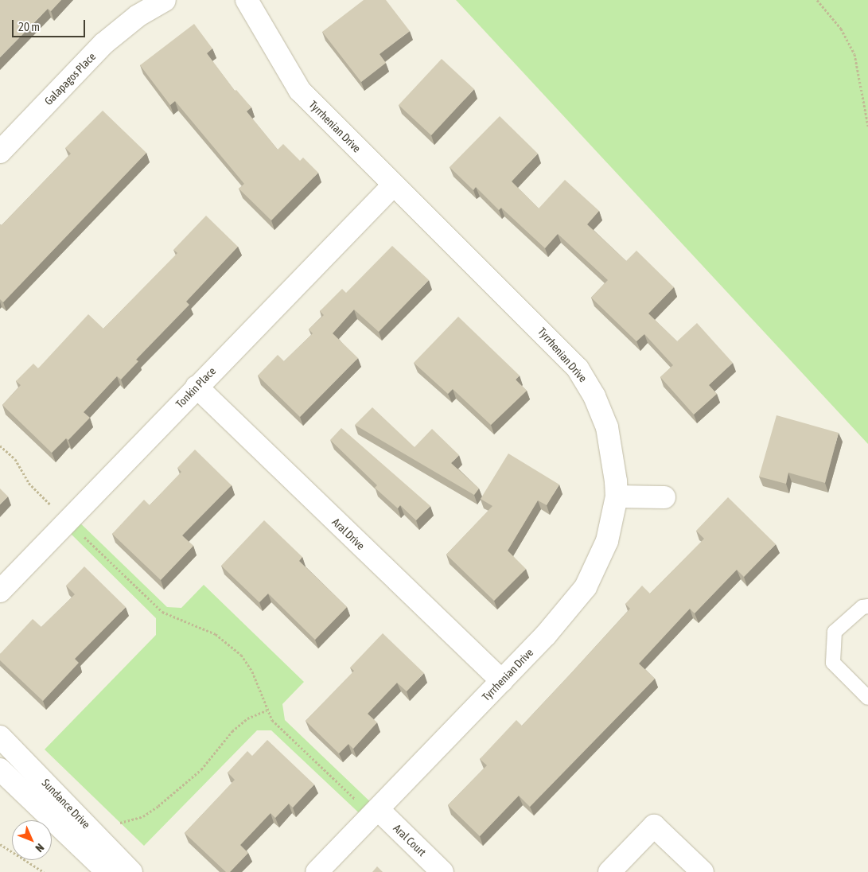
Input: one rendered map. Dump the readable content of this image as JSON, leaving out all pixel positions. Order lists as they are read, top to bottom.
{
  "streets": {
    "street": [
      "Galapagos Place",
      "Tyrrhenian Drive",
      "Tonkin Place",
      "Aral Drive",
      "Sundance Drive",
      "Aral Court"
    ]
  },
  "crossings": [
    ["Tyrrhenian Drive", "Tonkin Place"],
    ["Tyrrhenian Drive", "Aral Drive"],
    ["Tyrrhenian Drive", "Aral Court"],
    ["Tonkin Place", "Aral Drive"]
  ],
  "scale_bar": "20 m",
  "north": "bottom right"
}
